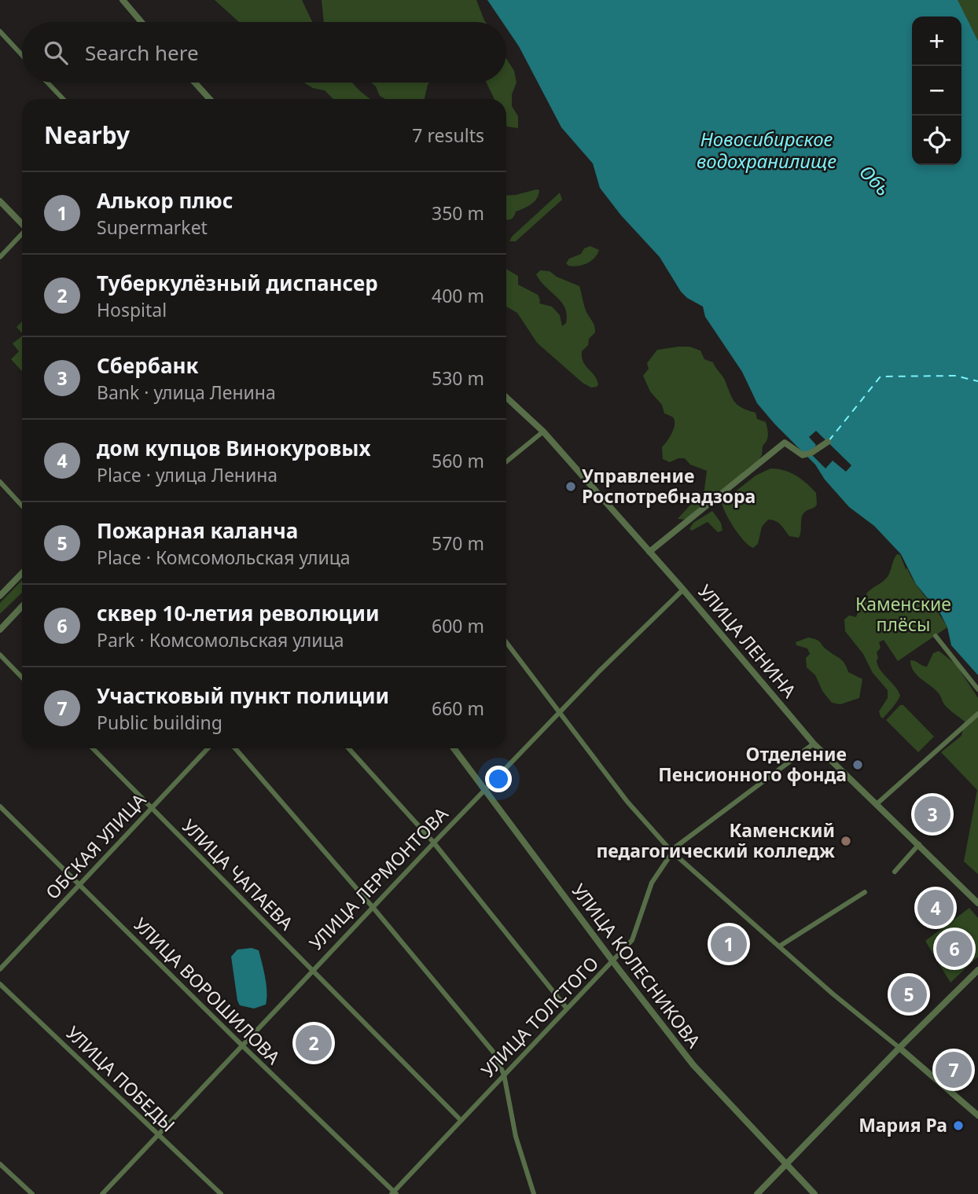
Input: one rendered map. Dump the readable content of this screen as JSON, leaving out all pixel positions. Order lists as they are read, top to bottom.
{
  "streets": {
    "street": [
      "УЛИЦА ЛЕНИНА",
      "ОБСКАЯ УЛИЦА",
      "УЛИЦА ЧАПАЕВА",
      "УЛИЦА ЛЕРМОНТОВА",
      "УЛИЦА КОЛЕСНИКОВА",
      "УЛИЦА ВОРОШИЛОВА",
      "УЛИЦА ТОЛСТОГО",
      "УЛИЦА ПОБЕДЫ"
    ]
  },
  "crossings": [
    ["УЛИЦА ЛЕНИНА", "УЛИЦА ЛЕРМОНТОВА"],
    ["УЛИЦА ЛЕНИНА", "УЛИЦА ТОЛСТОГО"],
    ["ОБСКАЯ УЛИЦА", "УЛИЦА ЧАПАЕВА"],
    ["ОБСКАЯ УЛИЦА", "УЛИЦА ВОРОШИЛОВА"],
    ["УЛИЦА ЧАПАЕВА", "УЛИЦА ЛЕРМОНТОВА"],
    ["УЛИЦА ЧАПАЕВА", "УЛИЦА ТОЛСТОГО"],
    ["УЛИЦА ЛЕРМОНТОВА", "УЛИЦА КОЛЕСНИКОВА"],
    ["УЛИЦА ЛЕРМОНТОВА", "УЛИЦА ВОРОШИЛОВА"],
    ["УЛИЦА ЛЕРМОНТОВА", "УЛИЦА ПОБЕДЫ"],
    ["УЛИЦА КОЛЕСНИКОВА", "УЛИЦА ТОЛСТОГО"],
    ["УЛИЦА ВОРОШИЛОВА", "УЛИЦА ТОЛСТОГО"]
  ],
  "water": ["Новосибирское водохранилище", "Обь"],
  "parks": ["Каменские плёсы"],
  "places": [
    "Управление Роспотребнадзора",
    "Отделение Пенсионного фонда",
    "Каменский педагогический колледж",
    "Мария Ра"
  ],
  "page": {
    "map_buttons": ["+", "−"],
    "search": "Search here",
    "heading": ["Nearby", "7 results"],
    "list": [
      {
        "mark": "1",
        "name": "Алькор плюс",
        "note": "Supermarket",
        "value": "350 m"
      },
      {
        "mark": "2",
        "name": "Туберкулёзный диспансер",
        "note": "Hospital",
        "value": "400 m"
      },
      {
        "mark": "3",
        "name": "Сбербанк",
        "note": "Bank · улица Ленина",
        "value": "530 m"
      },
      {
        "mark": "4",
        "name": "дом купцов Винокуровых",
        "note": "Place · улица Ленина",
        "value": "560 m"
      },
      {
        "mark": "5",
        "name": "Пожарная каланча",
        "note": "Place · Комсомольская улица",
        "value": "570 m"
      },
      {
        "mark": "6",
        "name": "сквер 10-летия революции",
        "note": "Park · Комсомольская улица",
        "value": "600 m"
      },
      {
        "mark": "7",
        "name": "Участковый пункт полиции",
        "note": "Public building",
        "value": "660 m"
      }
    ],
    "pins": [
      "3",
      "4",
      "1",
      "6",
      "5",
      "2",
      "7"
    ]
  }
}
